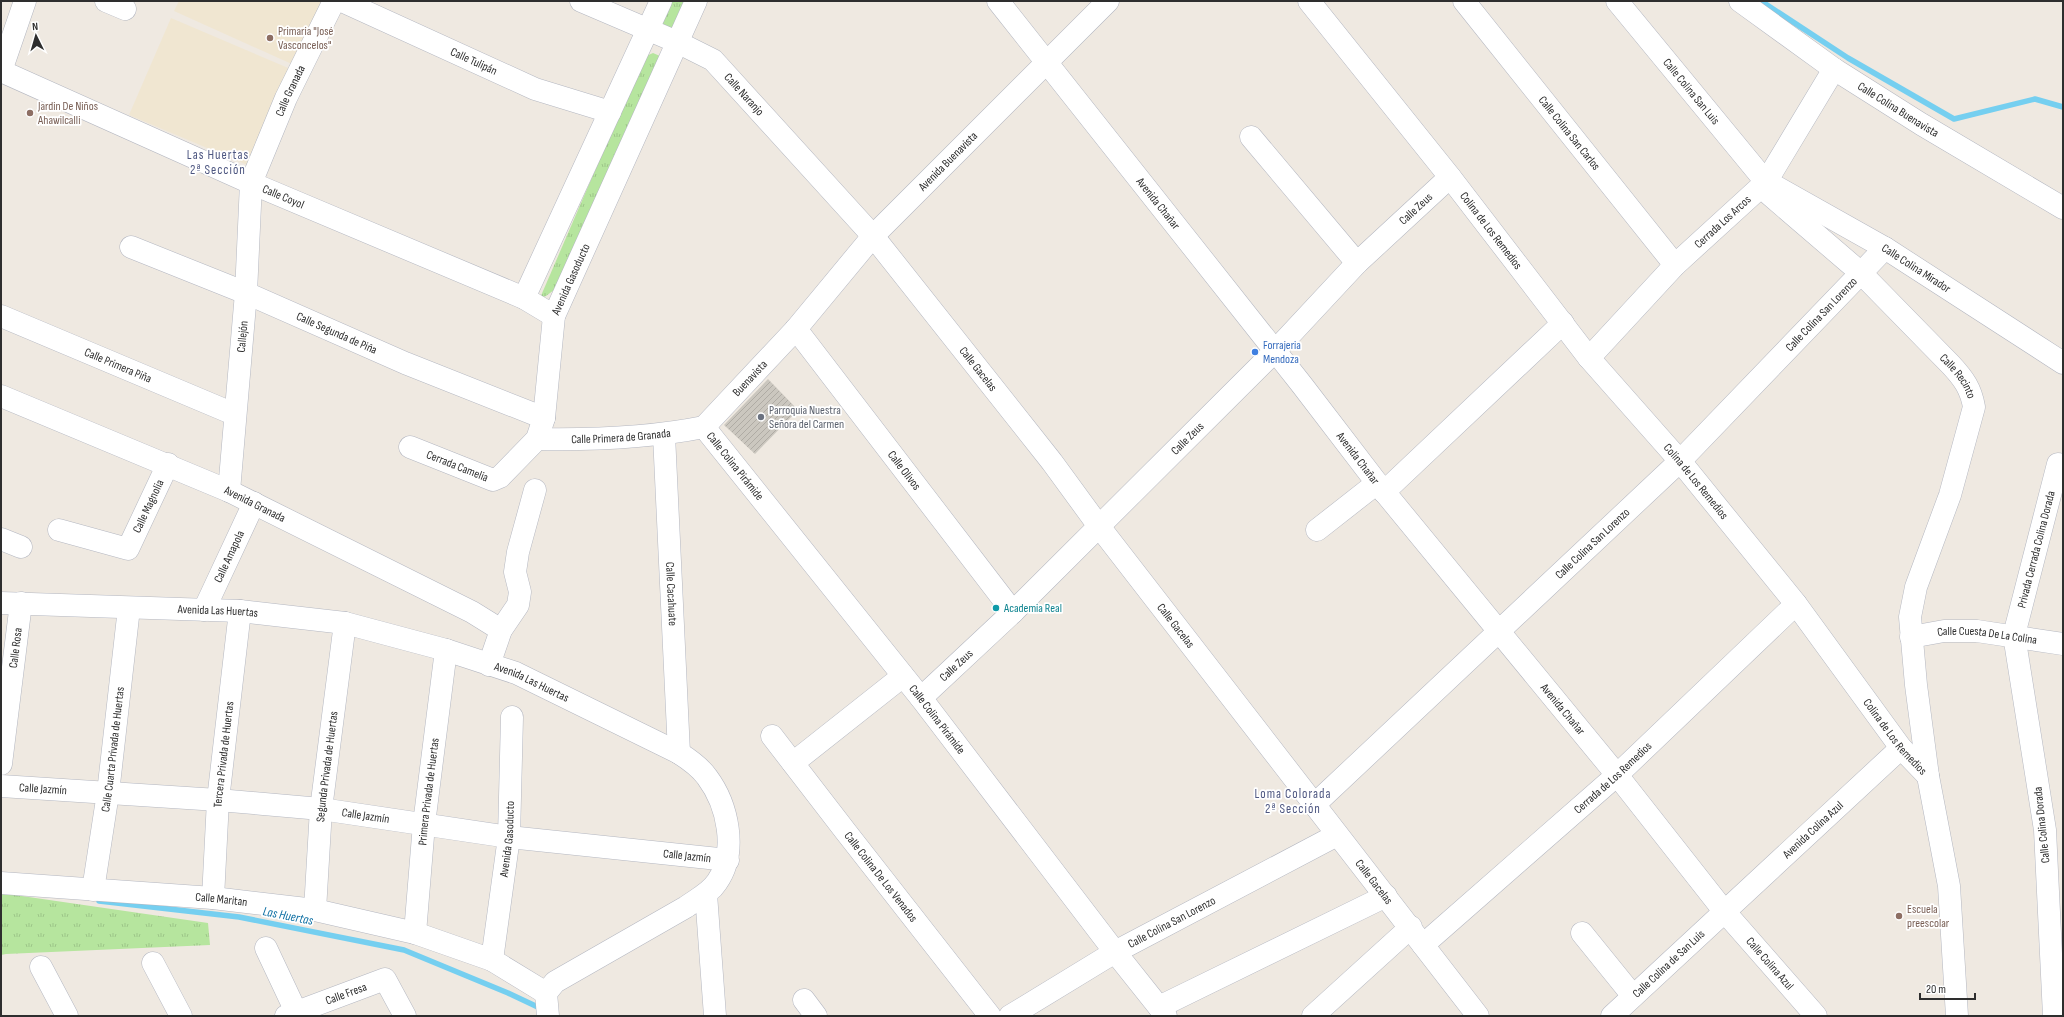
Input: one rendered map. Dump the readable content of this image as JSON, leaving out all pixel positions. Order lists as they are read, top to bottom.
{
  "streets": {
    "street": [
      "Calle Tulipán",
      "Calle Granada",
      "Calle Colina San Luis",
      "Calle Naranjo",
      "Calle Colina Buenavista",
      "Calle Colina San Carlos",
      "Avenida Buenavista",
      "Calle Coyol",
      "Avenida Chañar",
      "Calle Zeus",
      "Cerrada Los Arcos",
      "Colina de Los Remedios",
      "Calle Colina Mirador",
      "Avenida Gasoducto",
      "Calle Colina San Lorenzo",
      "Calle Segunda de Piña",
      "Callejón",
      "Calle Primera Piña",
      "Calle Gacelas",
      "Calle Recinto",
      "Buenavista",
      "Calle Primera de Granada",
      "Cerrada Camelia",
      "Calle Colina Pirámide",
      "Calle Olivos",
      "Avenida Granada",
      "Calle Magnolia",
      "Privada Cerrada Colina Dorada",
      "Calle Amapola",
      "Calle Cacahuate",
      "Avenida Las Huertas",
      "Calle Cuesta De La Colina",
      "Calle Rosa",
      "Calle Cuarta Privada de Huertas",
      "Tercera Privada de Huertas",
      "Segunda Privada de Huertas",
      "Cerrada de Los Remedios",
      "Calle Jazmín",
      "Primera Privada de Huertas",
      "Calle Colina Dorada",
      "Avenida Colina Azul",
      "Calle Colina De Los Venados",
      "Calle Maritan",
      "Calle Colina de San Luis",
      "Calle Colina Azul",
      "Calle Fresa"
    ]
  },
  "crossings": [
    ["Calle Granada", "Calle Coyol"],
    ["Calle Granada", "Callejón"],
    ["Calle Colina San Luis", "Cerrada Los Arcos"],
    ["Calle Colina San Luis", "Calle Colina Mirador"],
    ["Calle Colina San Luis", "Calle Recinto"],
    ["Calle Naranjo", "Avenida Buenavista"],
    ["Calle Naranjo", "Avenida Gasoducto"],
    ["Calle Naranjo", "Calle Gacelas"],
    ["Calle Colina Buenavista", "Cerrada Los Arcos"],
    ["Calle Colina San Carlos", "Cerrada Los Arcos"],
    ["Avenida Buenavista", "Avenida Chañar"],
    ["Avenida Buenavista", "Calle Gacelas"],
    ["Avenida Buenavista", "Buenavista"],
    ["Avenida Buenavista", "Calle Olivos"],
    ["Calle Coyol", "Avenida Gasoducto"],
    ["Calle Coyol", "Callejón"],
    ["Avenida Chañar", "Calle Zeus"],
    ["Avenida Chañar", "Calle Colina San Lorenzo"],
    ["Avenida Chañar", "Cerrada de Los Remedios"],
    ["Avenida Chañar", "Avenida Colina Azul"],
    ["Avenida Chañar", "Calle Colina de San Luis"],
    ["Avenida Chañar", "Calle Colina Azul"],
    ["Calle Zeus", "Colina de Los Remedios"],
    ["Calle Zeus", "Calle Gacelas"],
    ["Calle Zeus", "Calle Colina Pirámide"],
    ["Calle Zeus", "Calle Olivos"],
    ["Cerrada Los Arcos", "Colina de Los Remedios"],
    ["Cerrada Los Arcos", "Calle Colina Mirador"],
    ["Cerrada Los Arcos", "Calle Recinto"],
    ["Colina de Los Remedios", "Calle Colina San Lorenzo"],
    ["Colina de Los Remedios", "Calle Recinto"],
    ["Colina de Los Remedios", "Cerrada de Los Remedios"],
    ["Colina de Los Remedios", "Avenida Colina Azul"],
    ["Calle Colina Mirador", "Calle Colina San Lorenzo"],
    ["Calle Colina Mirador", "Calle Recinto"],
    ["Avenida Gasoducto", "Calle Jazmín"],
    ["Avenida Gasoducto", "Calle Maritan"],
    ["Calle Colina San Lorenzo", "Calle Gacelas"],
    ["Calle Colina San Lorenzo", "Calle Recinto"],
    ["Calle Colina San Lorenzo", "Calle Colina Pirámide"],
    ["Calle Segunda de Piña", "Callejón"],
    ["Callejón", "Calle Primera Piña"],
    ["Callejón", "Avenida Granada"],
    ["Calle Gacelas", "Cerrada de Los Remedios"],
    ["Calle Recinto", "Calle Cuesta De La Colina"],
    ["Buenavista", "Calle Primera de Granada"],
    ["Buenavista", "Calle Colina Pirámide"],
    ["Buenavista", "Calle Olivos"],
    ["Calle Primera de Granada", "Cerrada Camelia"],
    ["Calle Primera de Granada", "Calle Colina Pirámide"],
    ["Calle Primera de Granada", "Calle Cacahuate"],
    ["Avenida Granada", "Calle Magnolia"],
    ["Avenida Granada", "Calle Amapola"],
    ["Privada Cerrada Colina Dorada", "Calle Cuesta De La Colina"],
    ["Privada Cerrada Colina Dorada", "Calle Colina Dorada"],
    ["Calle Amapola", "Avenida Las Huertas"],
    ["Calle Cacahuate", "Avenida Las Huertas"],
    ["Avenida Las Huertas", "Calle Rosa"],
    ["Avenida Las Huertas", "Calle Cuarta Privada de Huertas"],
    ["Avenida Las Huertas", "Tercera Privada de Huertas"],
    ["Avenida Las Huertas", "Segunda Privada de Huertas"],
    ["Avenida Las Huertas", "Calle Jazmín"],
    ["Avenida Las Huertas", "Primera Privada de Huertas"],
    ["Avenida Las Huertas", "Calle Maritan"],
    ["Calle Cuesta De La Colina", "Calle Colina Dorada"],
    ["Calle Cuarta Privada de Huertas", "Calle Jazmín"],
    ["Calle Cuarta Privada de Huertas", "Calle Maritan"],
    ["Tercera Privada de Huertas", "Calle Jazmín"],
    ["Tercera Privada de Huertas", "Calle Maritan"],
    ["Segunda Privada de Huertas", "Calle Jazmín"],
    ["Segunda Privada de Huertas", "Calle Maritan"],
    ["Calle Jazmín", "Primera Privada de Huertas"],
    ["Primera Privada de Huertas", "Calle Maritan"],
    ["Avenida Colina Azul", "Calle Colina de San Luis"],
    ["Avenida Colina Azul", "Calle Colina Azul"],
    ["Calle Colina de San Luis", "Calle Colina Azul"]
  ],
  "districts": ["Las Huertas 2ª Sección", "Loma Colorada 2ª Sección"],
  "water": ["Las Huertas"],
  "places": [
    "Primaria \"José Vasconcelos\"",
    "Jardin De Niños Ahawilcalli",
    "Forrajeria Mendoza",
    "Parroquia Nuestra Señora del Carmen",
    "Academia Real",
    "Escuela preescolar"
  ],
  "scale_bar": "20 m",
  "north": "top"
}
